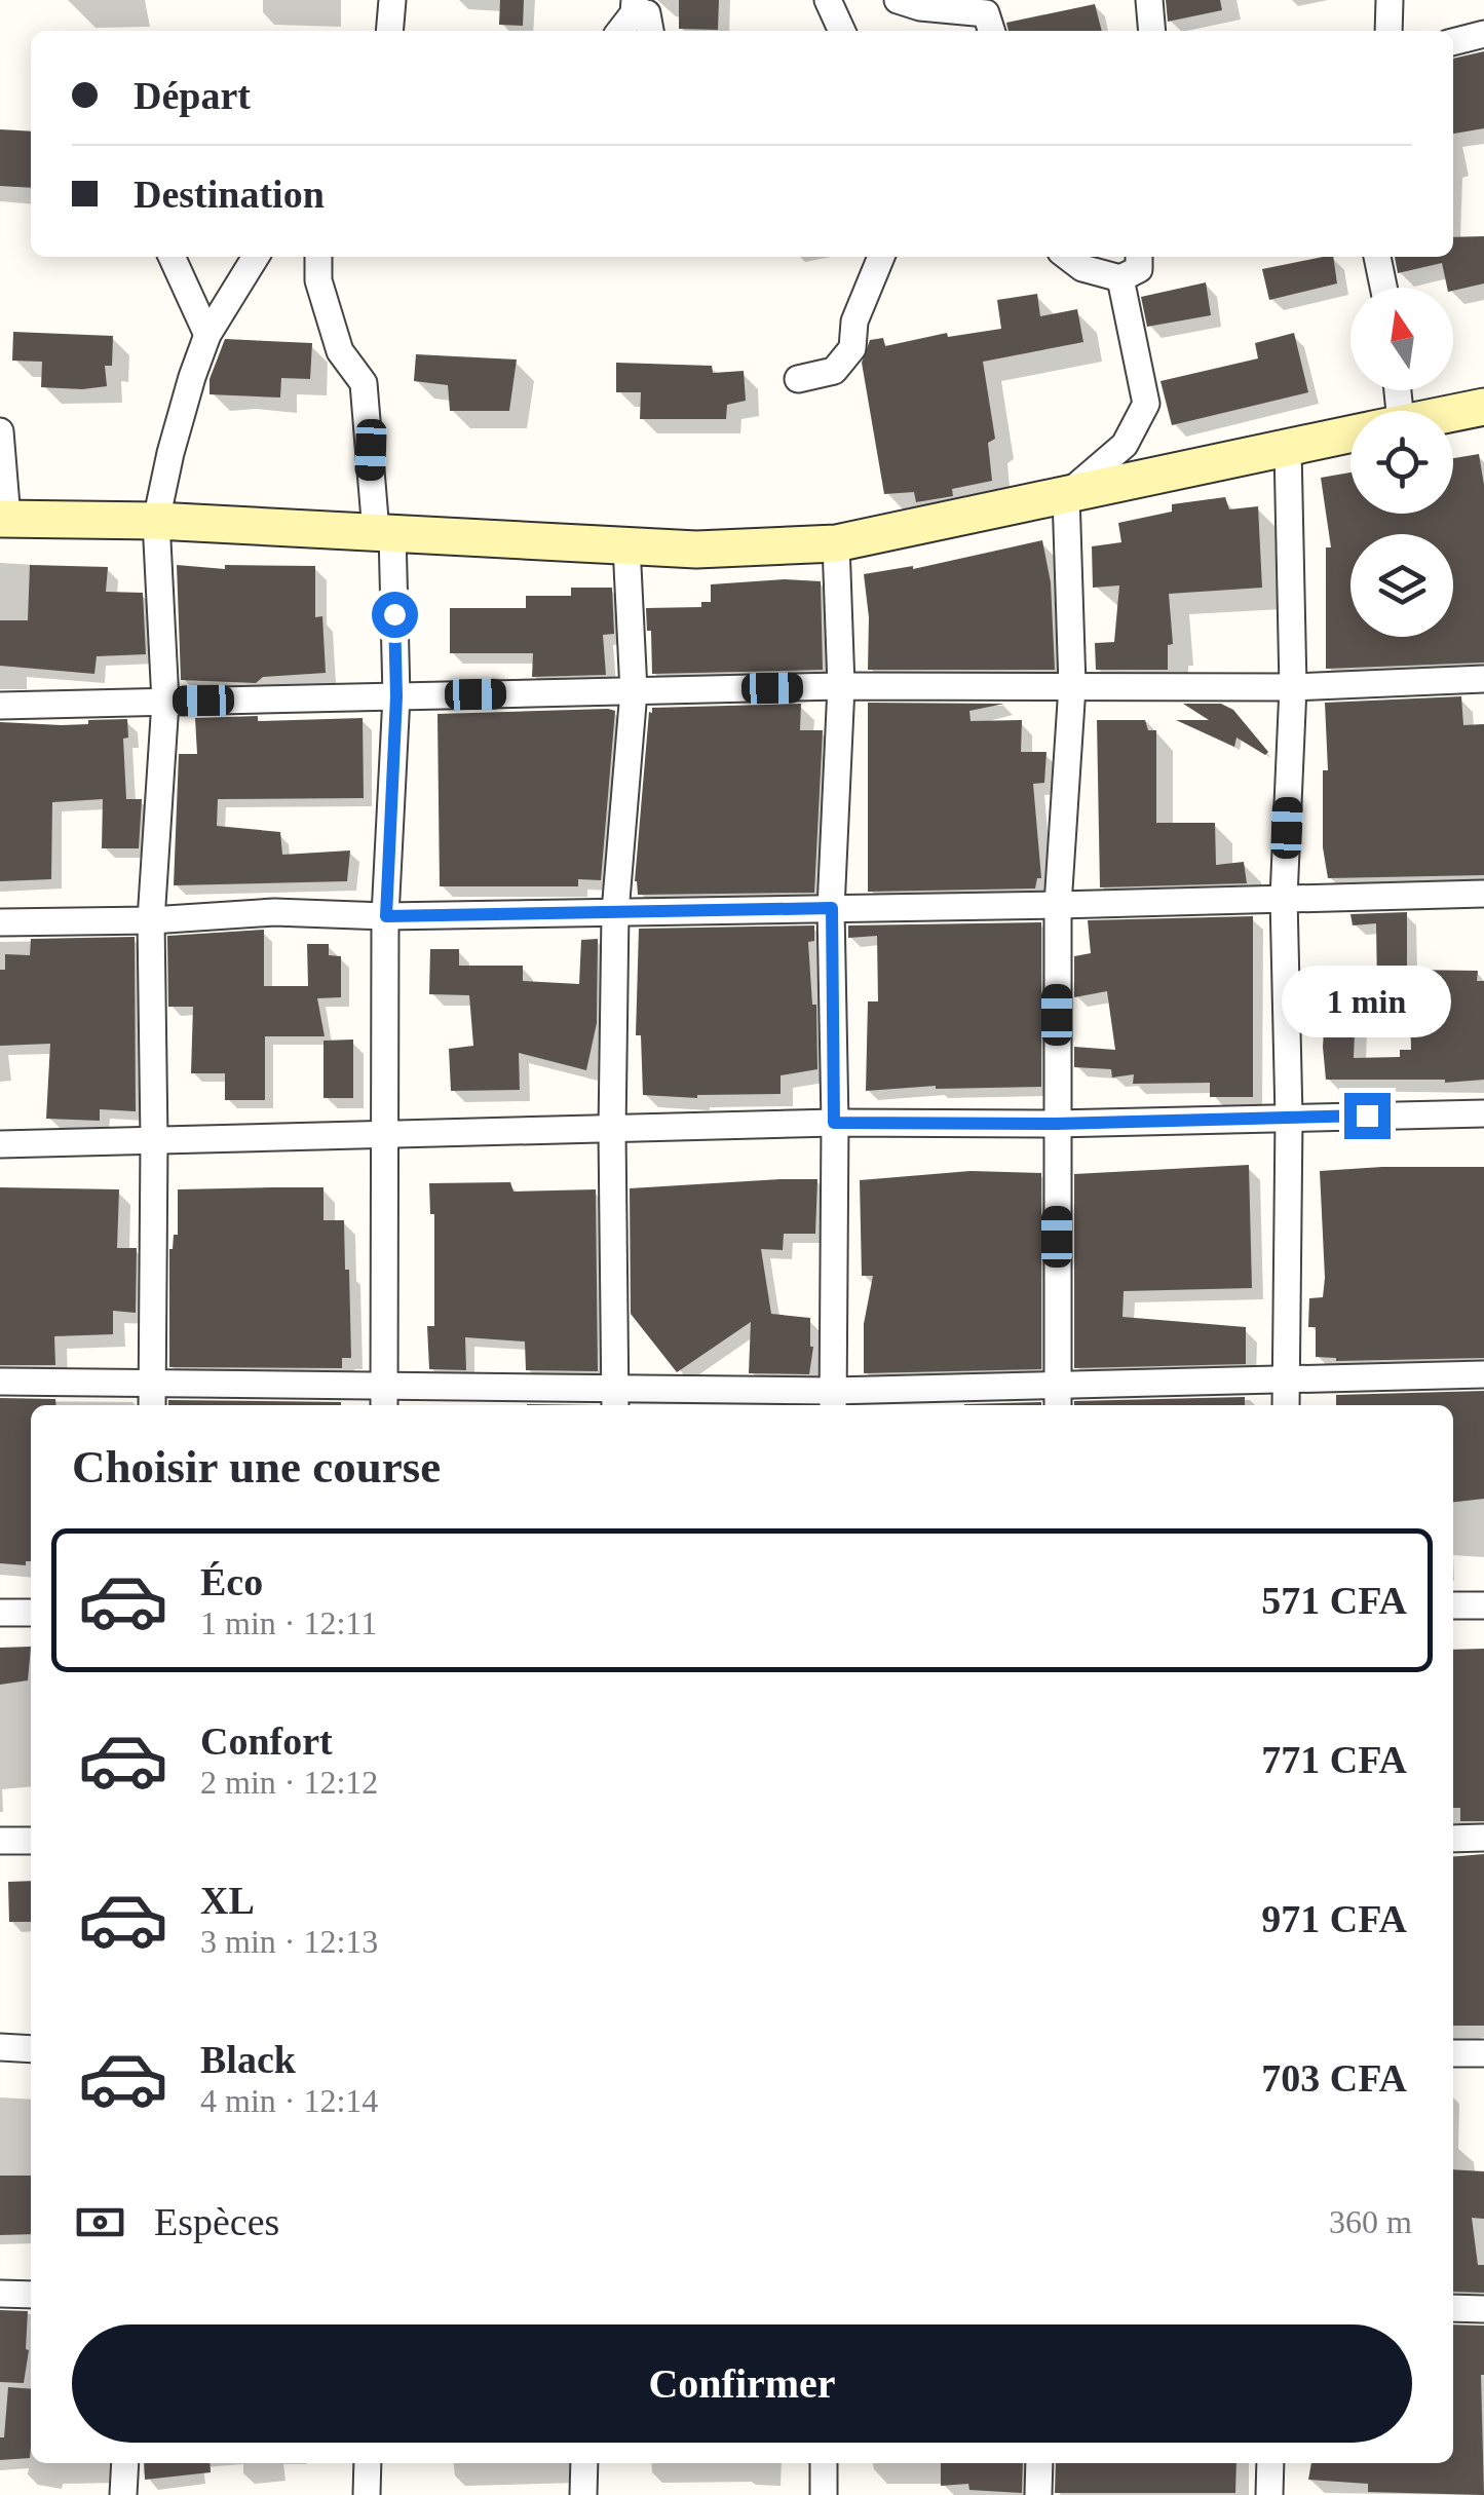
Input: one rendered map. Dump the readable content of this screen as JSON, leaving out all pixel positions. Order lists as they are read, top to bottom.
{
  "north": "top",
  "page": {
    "banner": ["Départ", "Destination"],
    "bubble": "1 min",
    "heading": "Choisir une course",
    "list": [
      {
        "name": "Éco",
        "note": "1 min · 12:11",
        "value": "571 CFA"
      },
      {
        "name": "Confort",
        "note": "2 min · 12:12",
        "value": "771 CFA"
      },
      {
        "name": "XL",
        "note": "3 min · 12:13",
        "value": "971 CFA"
      },
      {
        "name": "Black",
        "note": "4 min · 12:14",
        "value": "703 CFA"
      }
    ],
    "pay": ["Espèces", "360 m"],
    "buttons": "Confirmer"
  }
}
